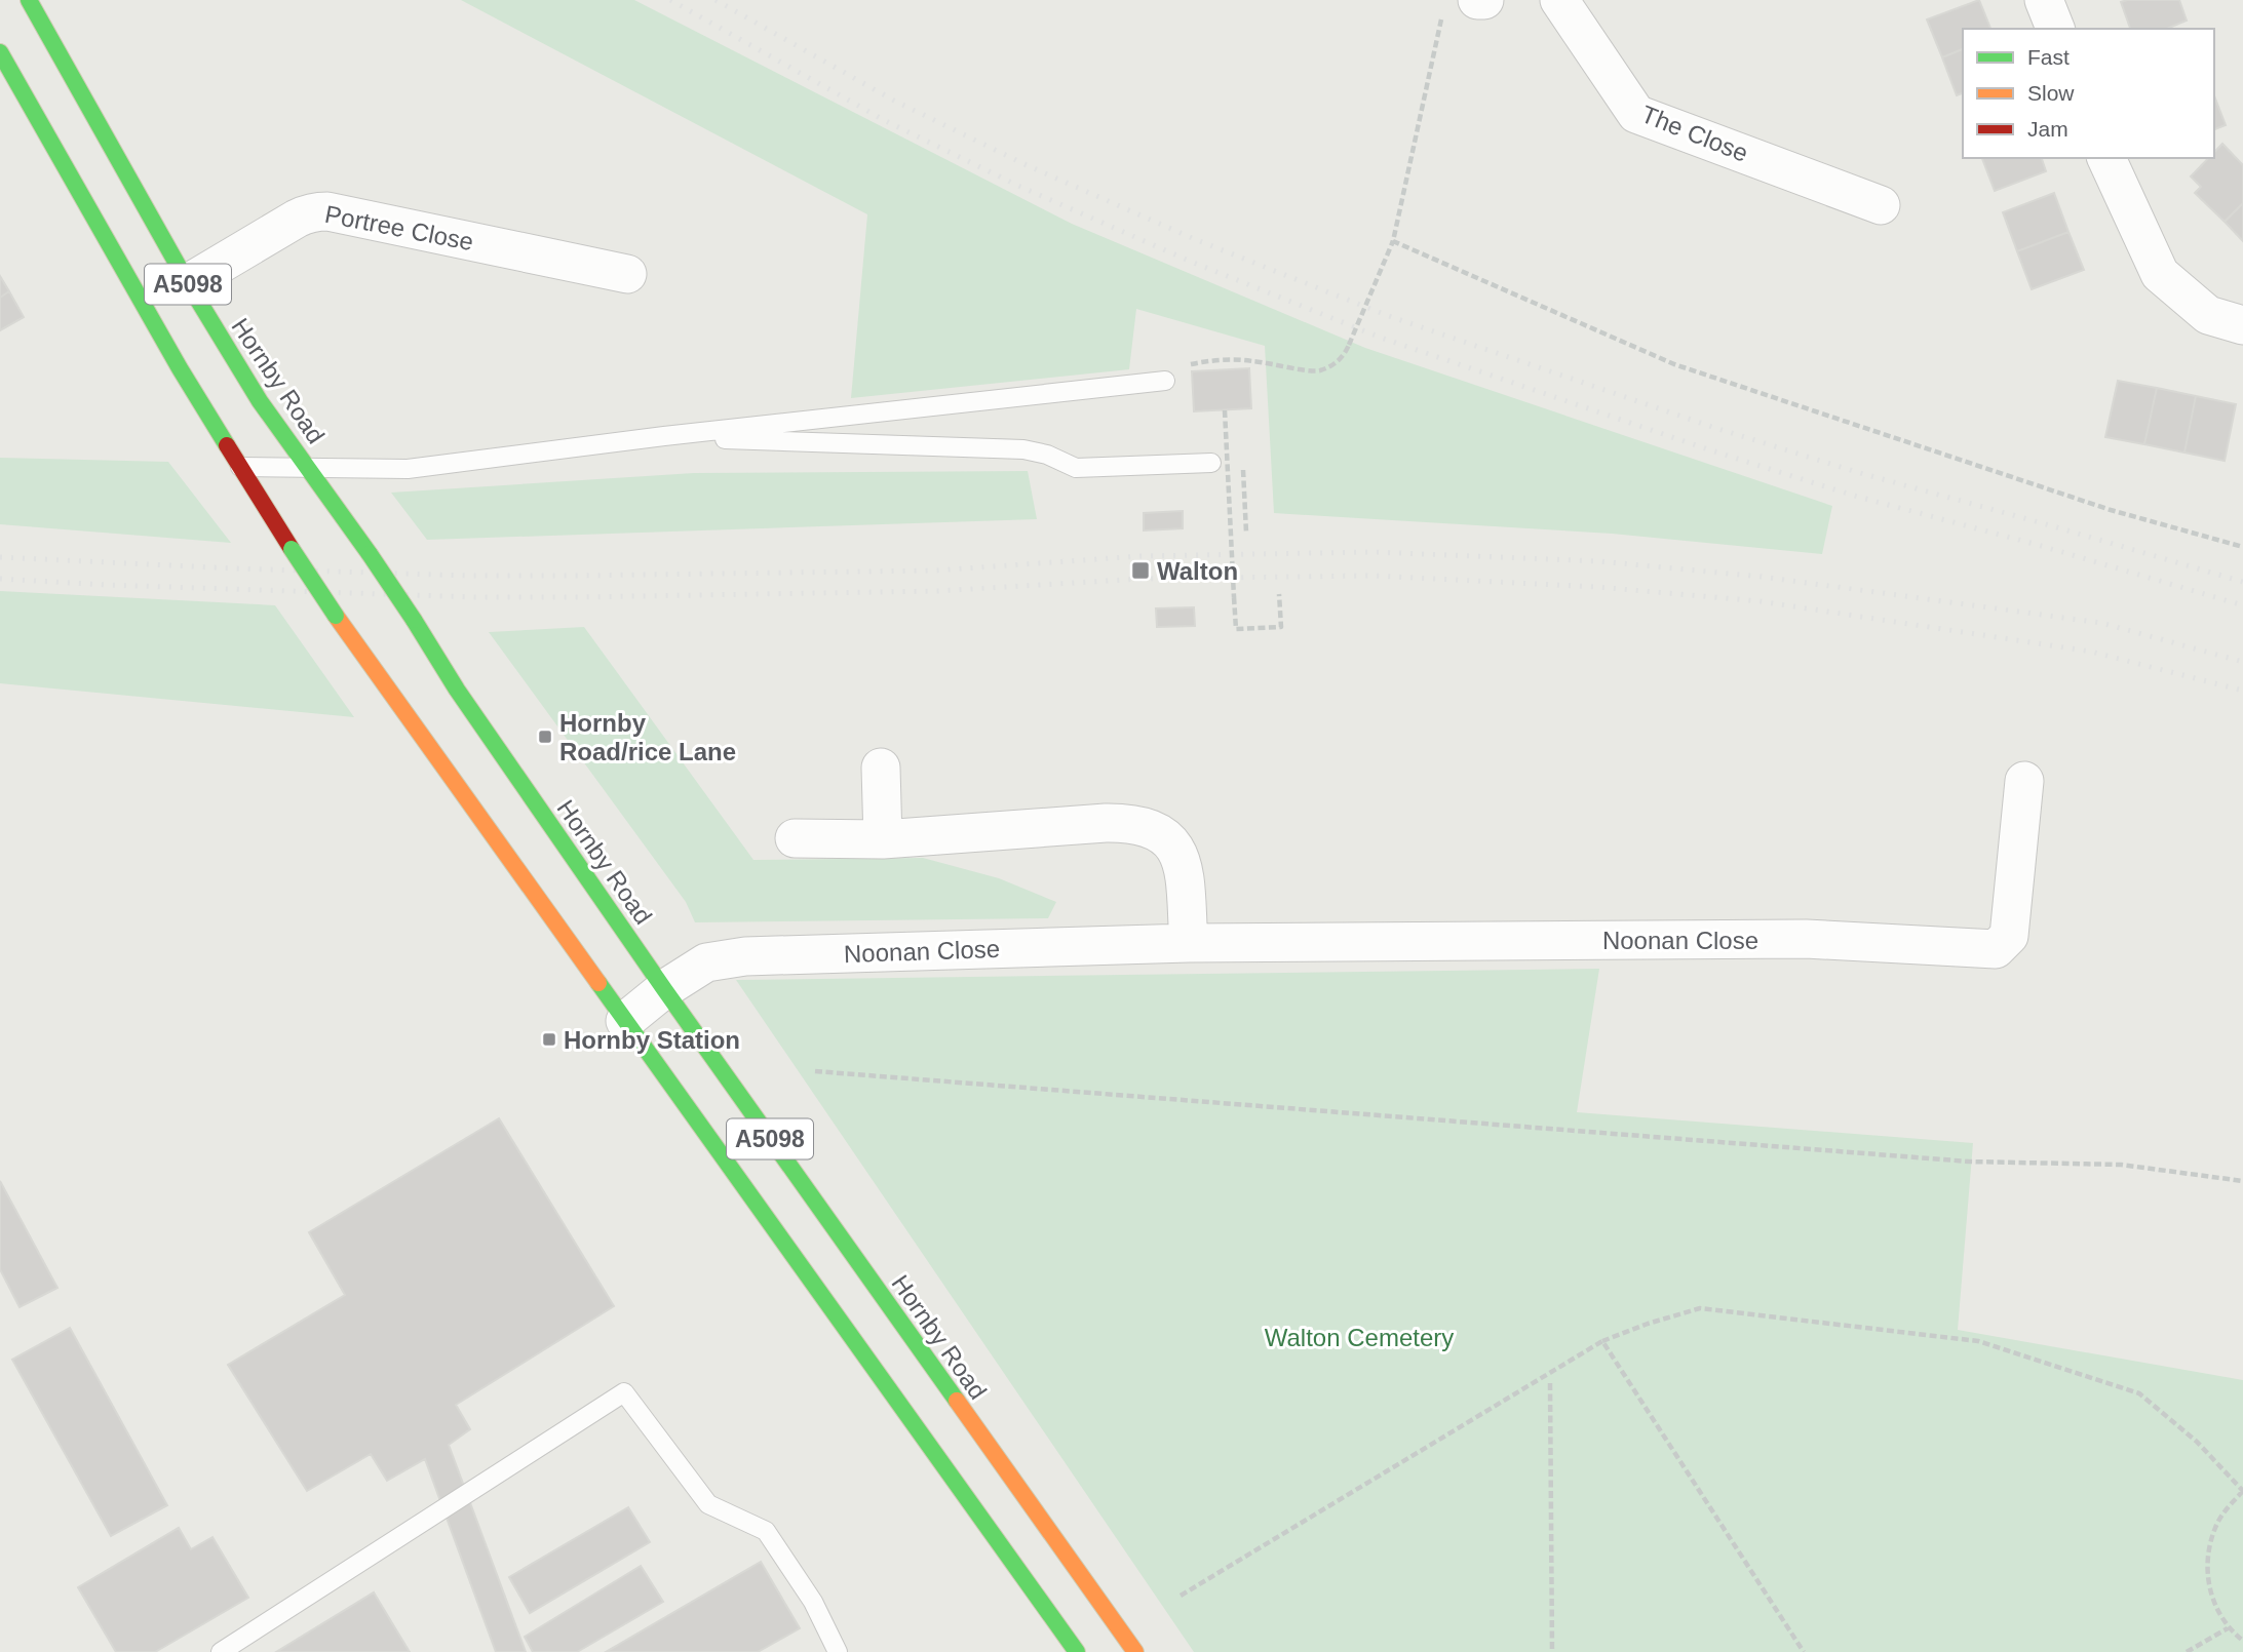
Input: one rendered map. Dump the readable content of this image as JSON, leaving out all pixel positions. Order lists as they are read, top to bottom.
{
  "streets": {
    "main road": ["A5098", "Hornby Road"],
    "street": ["The Close", "Portree Close", "Noonan Close"]
  },
  "crossings": [
    ["Portree Close", "Hornby Road"],
    ["A5098", "Noonan Close"],
    ["Hornby Road", "Noonan Close"]
  ],
  "parks": ["Walton Cemetery"],
  "places": {
    "transit": ["Walton", "Hornby Road/rice Lane", "Hornby Station"]
  },
  "legend": ["Fast", "Slow", "Jam"]
}
